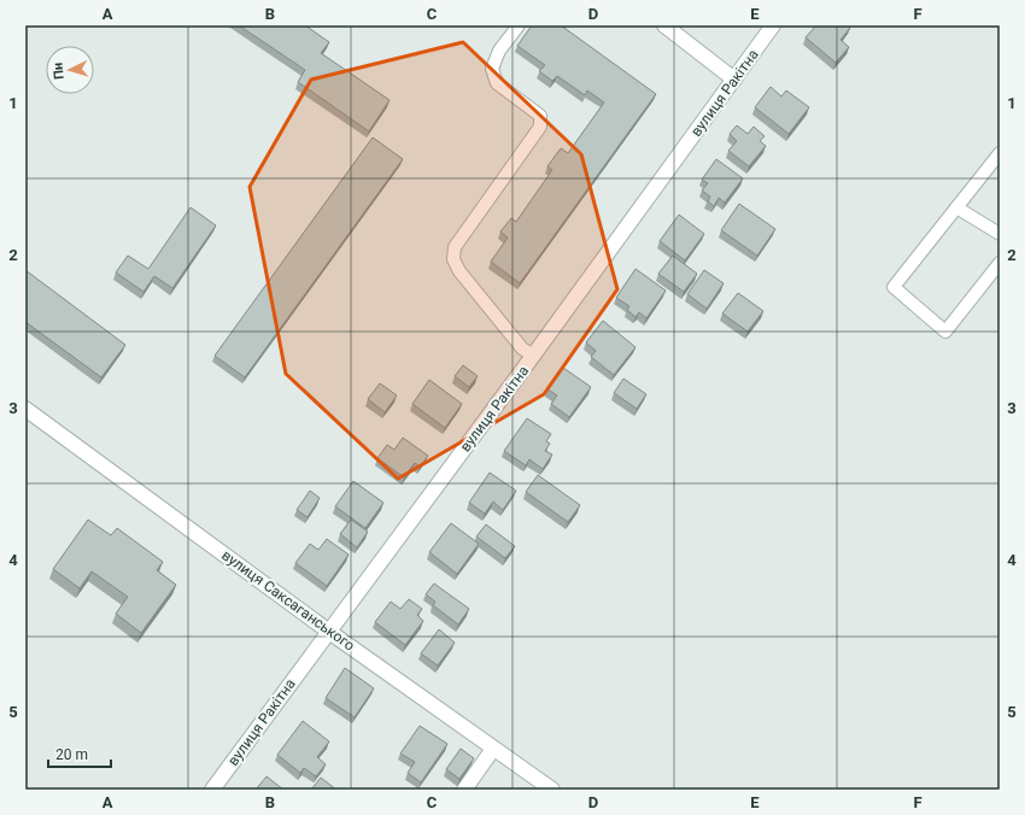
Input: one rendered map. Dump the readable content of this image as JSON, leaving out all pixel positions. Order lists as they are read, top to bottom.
{
  "streets": {
    "street": ["вулиця Ракітна", "вулиця Саксаганського"]
  },
  "crossings": [
    ["вулиця Ракітна", "вулиця Саксаганського"]
  ],
  "scale_bar": "20 m",
  "north": "left",
  "grid": {
    "columns": [
      "A",
      "B",
      "C",
      "D",
      "E",
      "F"
    ],
    "rows": [
      "1",
      "2",
      "3",
      "4",
      "5"
    ]
  }
}
